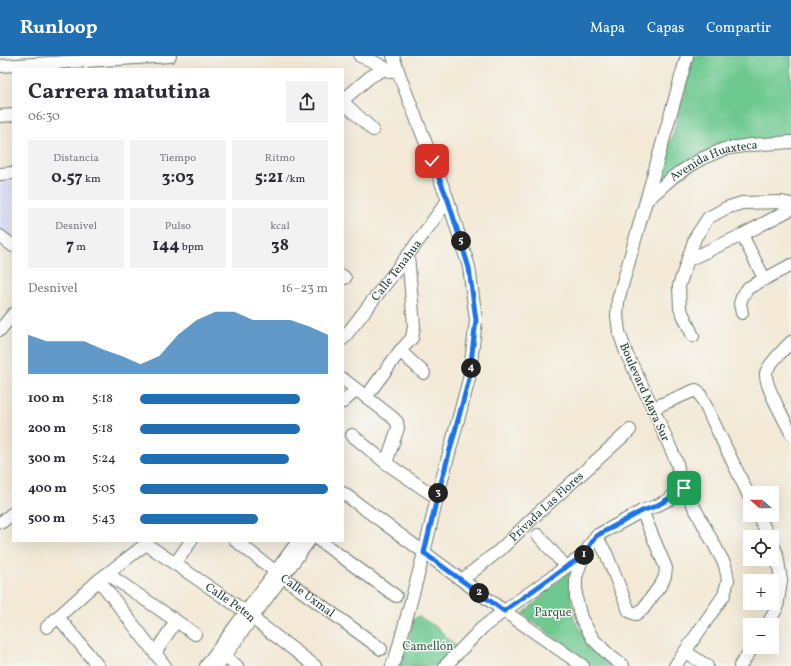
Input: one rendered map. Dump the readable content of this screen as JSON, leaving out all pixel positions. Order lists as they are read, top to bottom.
{
  "streets": {
    "street": [
      "Avenida Huaxteca",
      "Calle Tenahua",
      "Boulevard Maya Sur",
      "Privada Las Flores",
      "Calle Uxmal",
      "Calle Peten"
    ]
  },
  "crossings": [
    ["Avenida Huaxteca", "Boulevard Maya Sur"]
  ],
  "parks": ["Parque", "Camellón"],
  "north": "left",
  "page": {
    "header": "Runloop",
    "nav": ["Mapa", "Capas", "Compartir"],
    "heading": ["Carrera matutina", "06:30"],
    "stats": [
      ["Distancia", "0.57 km"],
      ["Tiempo", "3:03"],
      ["Ritmo", "5:21 /km"],
      ["Desnivel", "7 m"],
      ["Pulso", "144 bpm"],
      ["kcal", "38"]
    ],
    "pins": [
      "5",
      "4",
      "3",
      "1",
      "2"
    ],
    "chart": ["Desnivel", "16–23 m"],
    "list": [
      {
        "name": "100 m",
        "note": "5:18"
      },
      {
        "name": "200 m",
        "note": "5:18"
      },
      {
        "name": "300 m",
        "note": "5:24"
      },
      {
        "name": "400 m",
        "note": "5:05"
      },
      {
        "name": "500 m",
        "note": "5:43"
      }
    ],
    "map_buttons": ["+", "−"]
  }
}
